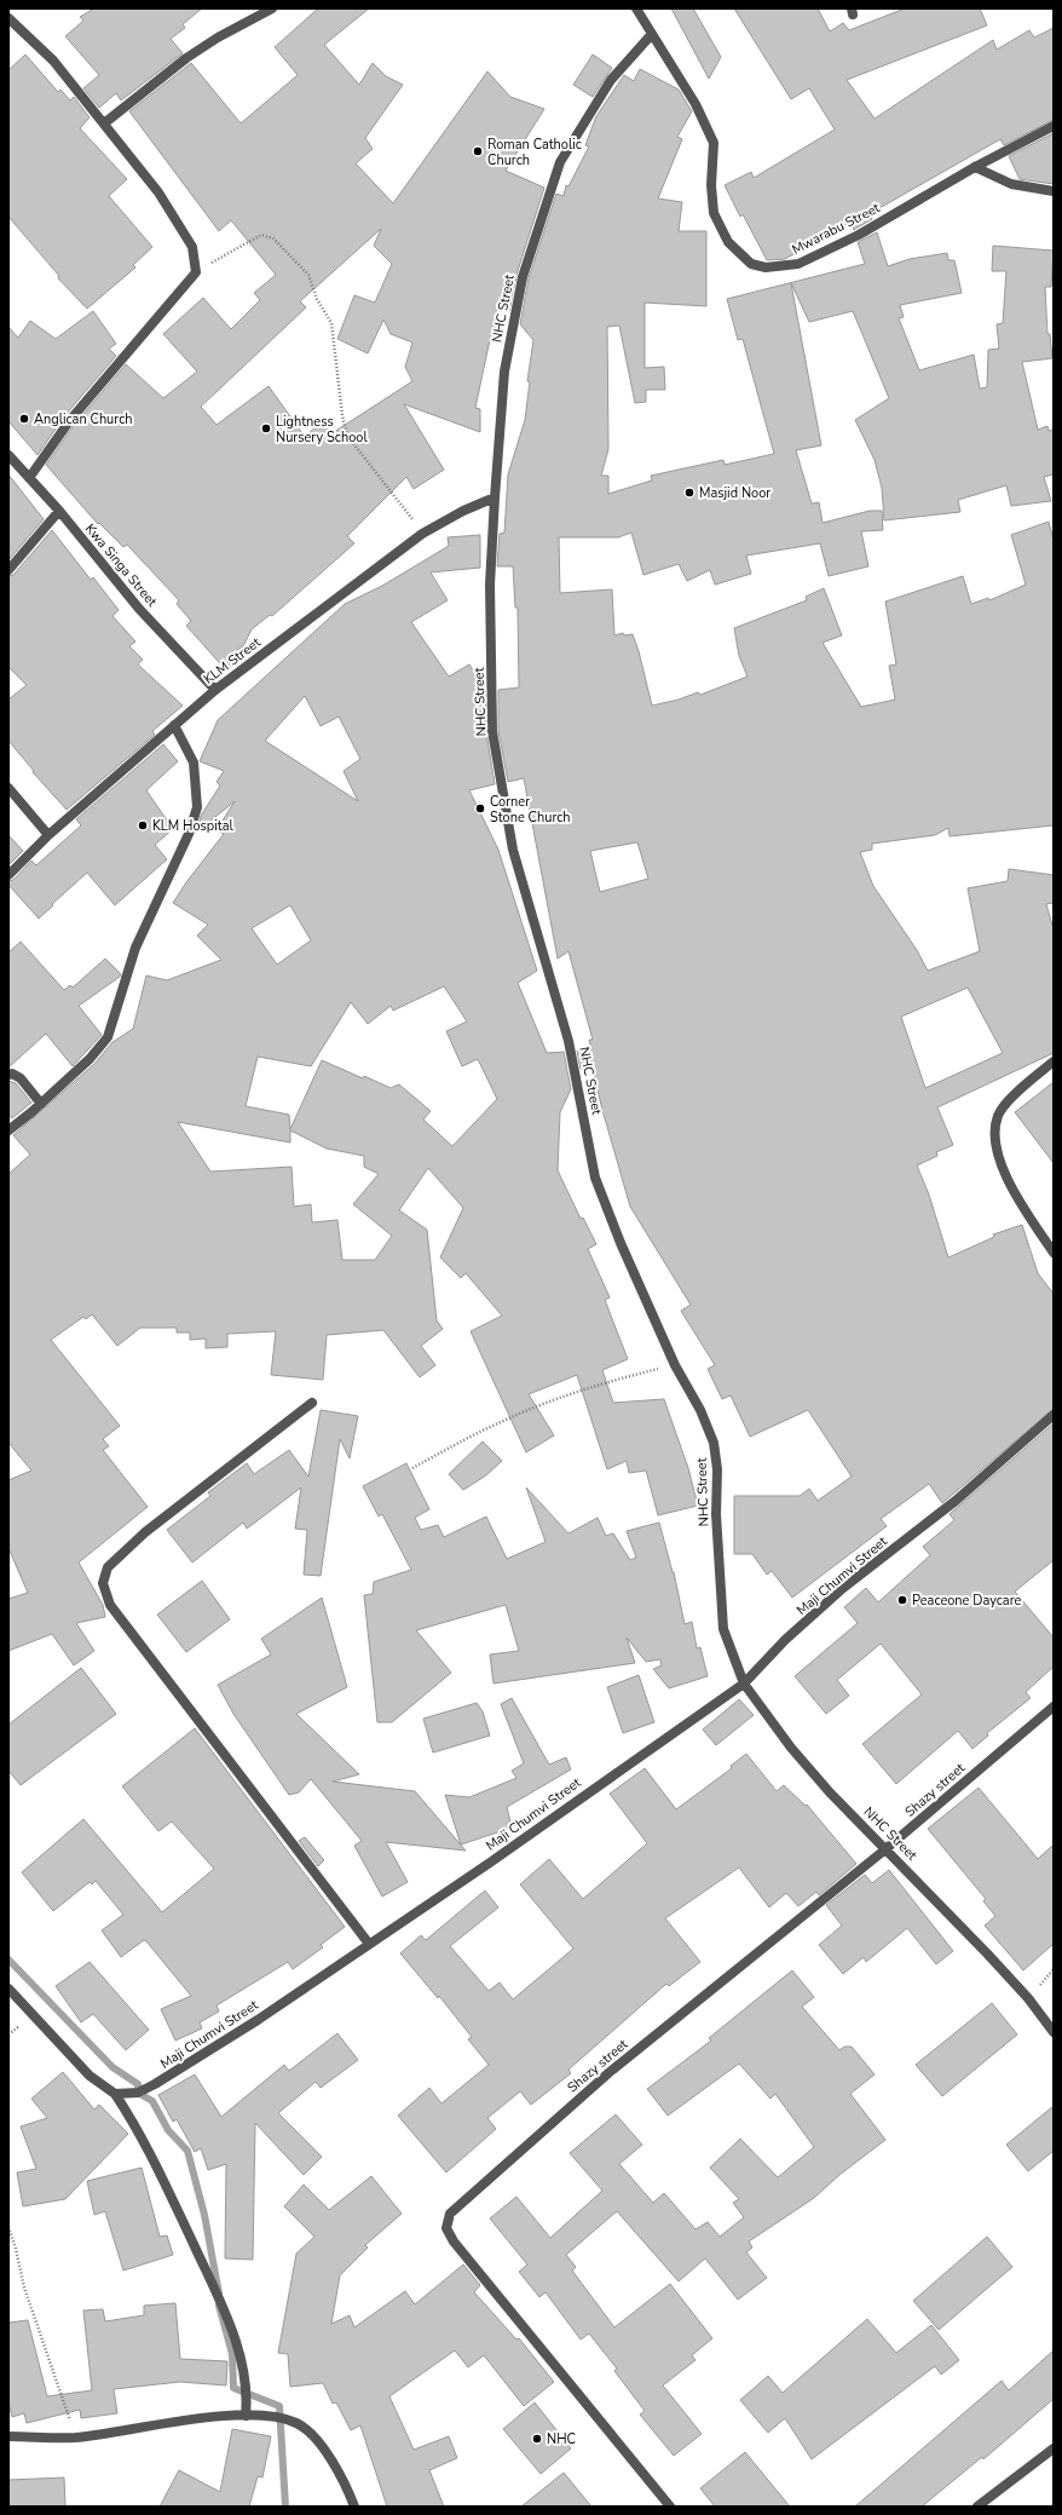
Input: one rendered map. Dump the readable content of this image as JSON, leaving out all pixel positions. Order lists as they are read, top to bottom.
{
  "streets": {
    "street": [
      "Mwarabu Street",
      "NHC Street",
      "Kwa Singa Street",
      "KLM Street",
      "Maji Chumvi Street",
      "Shazy street"
    ]
  },
  "crossings": [
    ["Mwarabu Street", "NHC Street"],
    ["NHC Street", "KLM Street"],
    ["NHC Street", "Maji Chumvi Street"],
    ["NHC Street", "Shazy street"],
    ["Kwa Singa Street", "KLM Street"]
  ],
  "places": [
    "Roman Catholic Church",
    "Anglican Church",
    "Lightness Nursery School",
    "Masjid Noor",
    "Corner Stone Church",
    "KLM Hospital",
    "Peaceone Daycare",
    "NHC"
  ]
}
